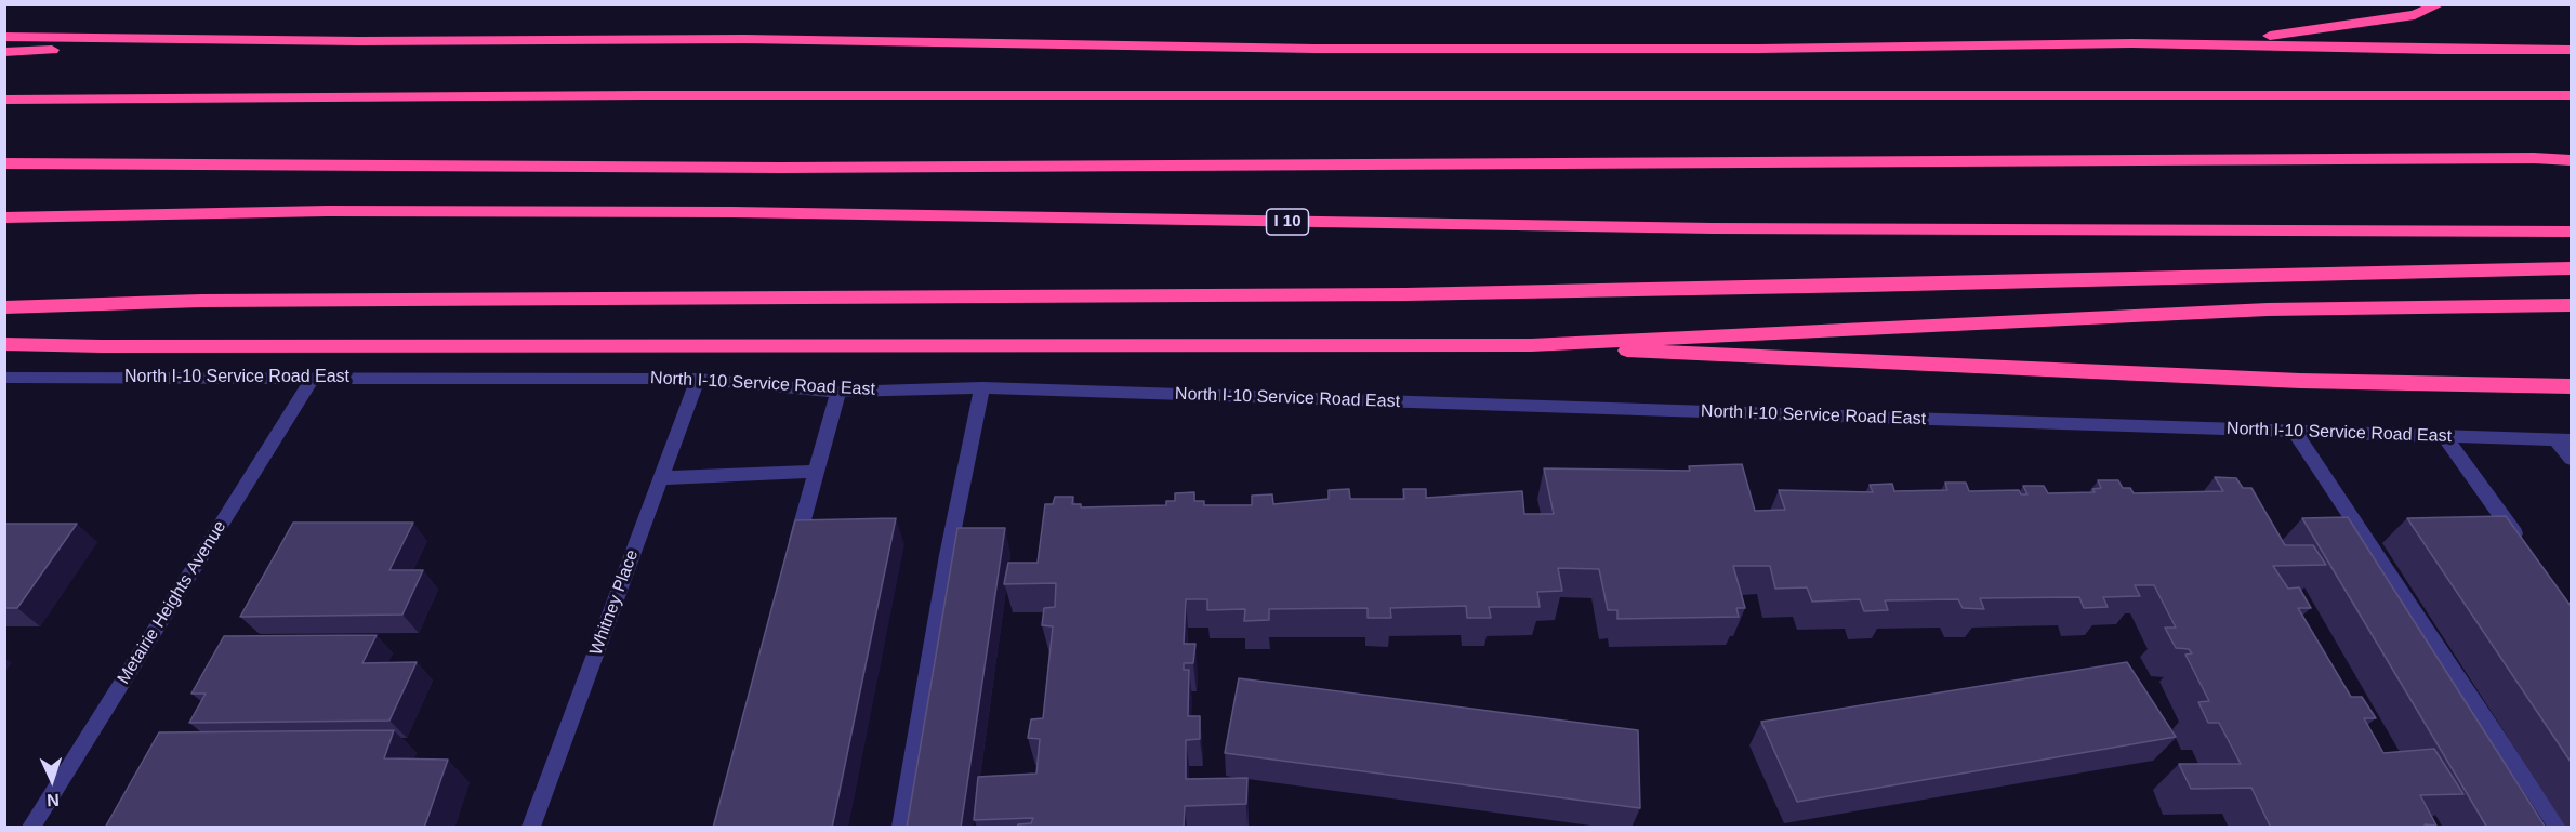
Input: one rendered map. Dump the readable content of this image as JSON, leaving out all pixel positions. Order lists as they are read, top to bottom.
{
  "streets": {
    "highway": ["I 10"],
    "street": ["North I-10 Service Road East", "Metairie Heights Avenue", "Whitney Place"]
  },
  "crossings": [
    ["North I-10 Service Road East", "Metairie Heights Avenue"],
    ["North I-10 Service Road East", "Whitney Place"]
  ],
  "north": "bottom"
}
